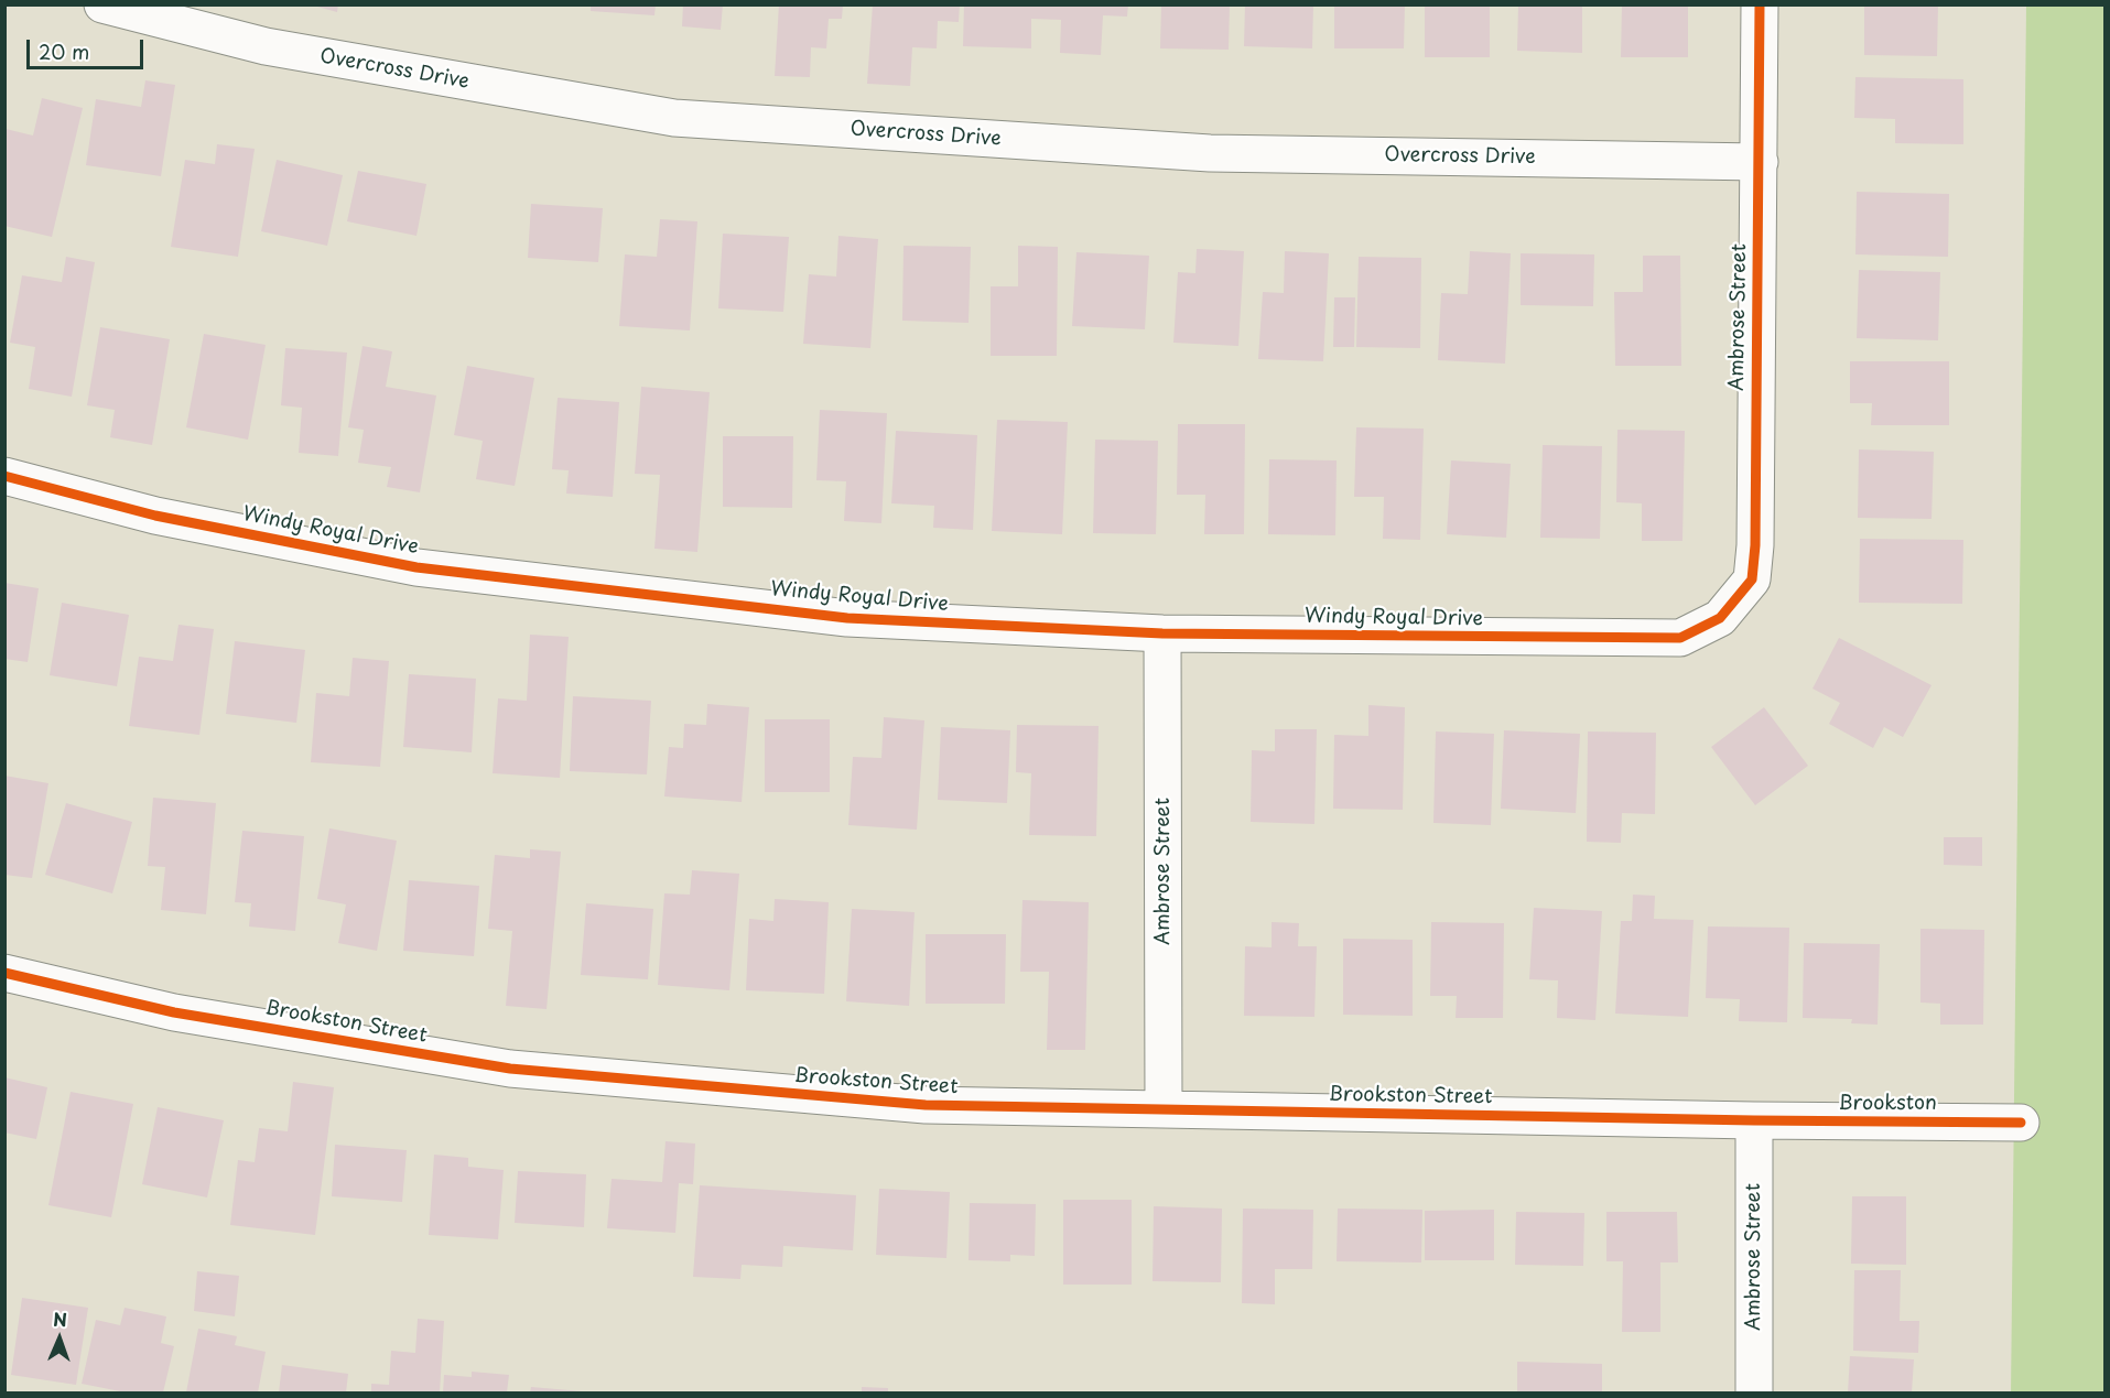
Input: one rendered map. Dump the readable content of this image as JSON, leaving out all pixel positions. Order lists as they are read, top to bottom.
{
  "streets": {
    "street": [
      "Overcross Drive",
      "Ambrose Street",
      "Windy Royal Drive",
      "Brookston Street",
      "Brookston"
    ]
  },
  "crossings": [
    ["Overcross Drive", "Ambrose Street"],
    ["Ambrose Street", "Windy Royal Drive"],
    ["Ambrose Street", "Brookston Street"],
    ["Ambrose Street", "Brookston"],
    ["Brookston Street", "Brookston"]
  ],
  "scale_bar": "20 m",
  "north": "top"
}
